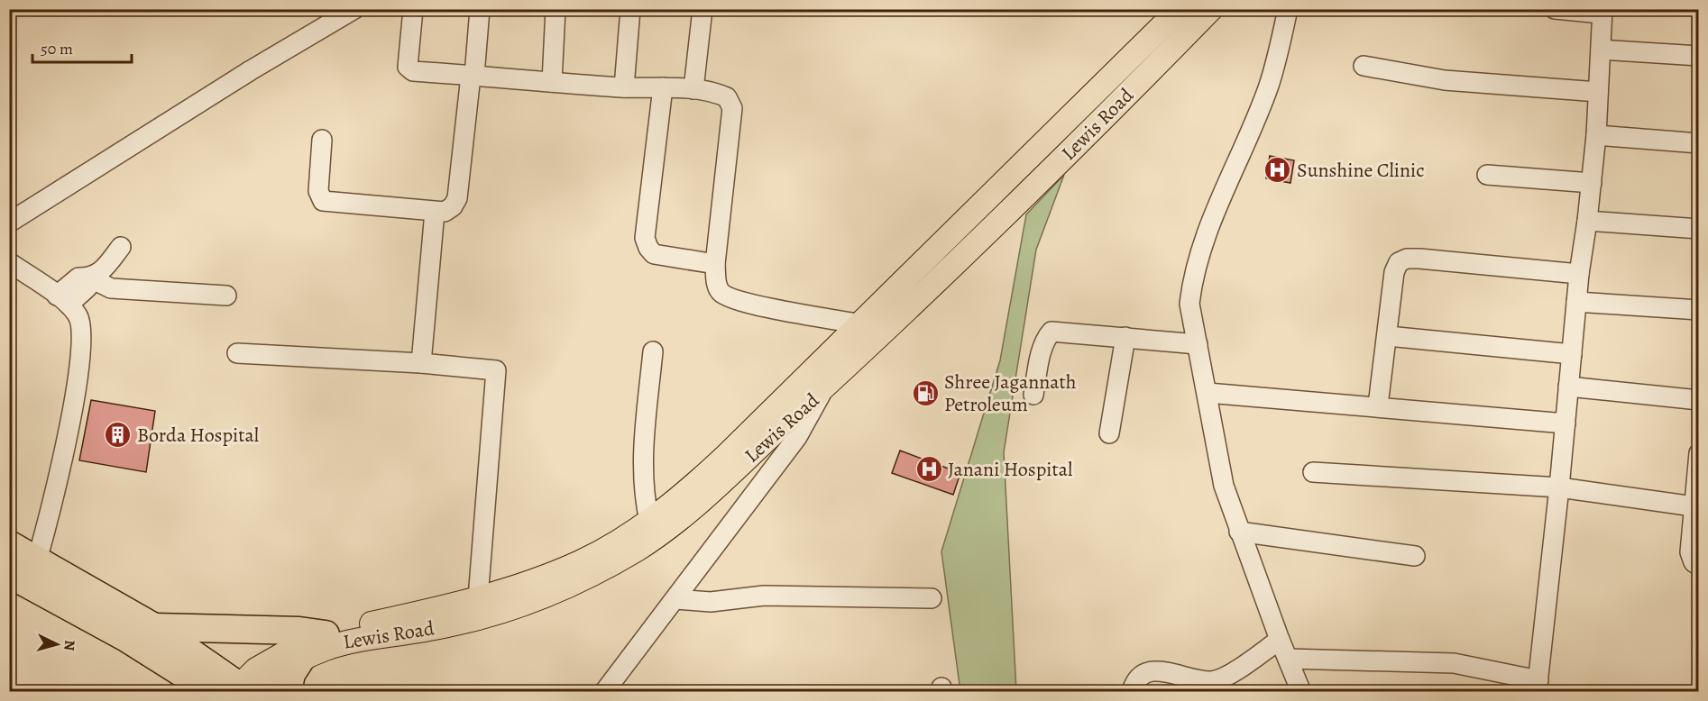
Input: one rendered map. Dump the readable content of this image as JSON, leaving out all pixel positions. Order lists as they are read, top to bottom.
{
  "streets": {
    "main road": ["Lewis Road"]
  },
  "places": {
    "hospital": ["Sunshine Clinic", "Janani Hospital"],
    "fuel station": ["Shree Jagannath Petroleum"],
    "building": ["Borda Hospital"]
  },
  "scale_bar": "50 m",
  "north": "right"
}
